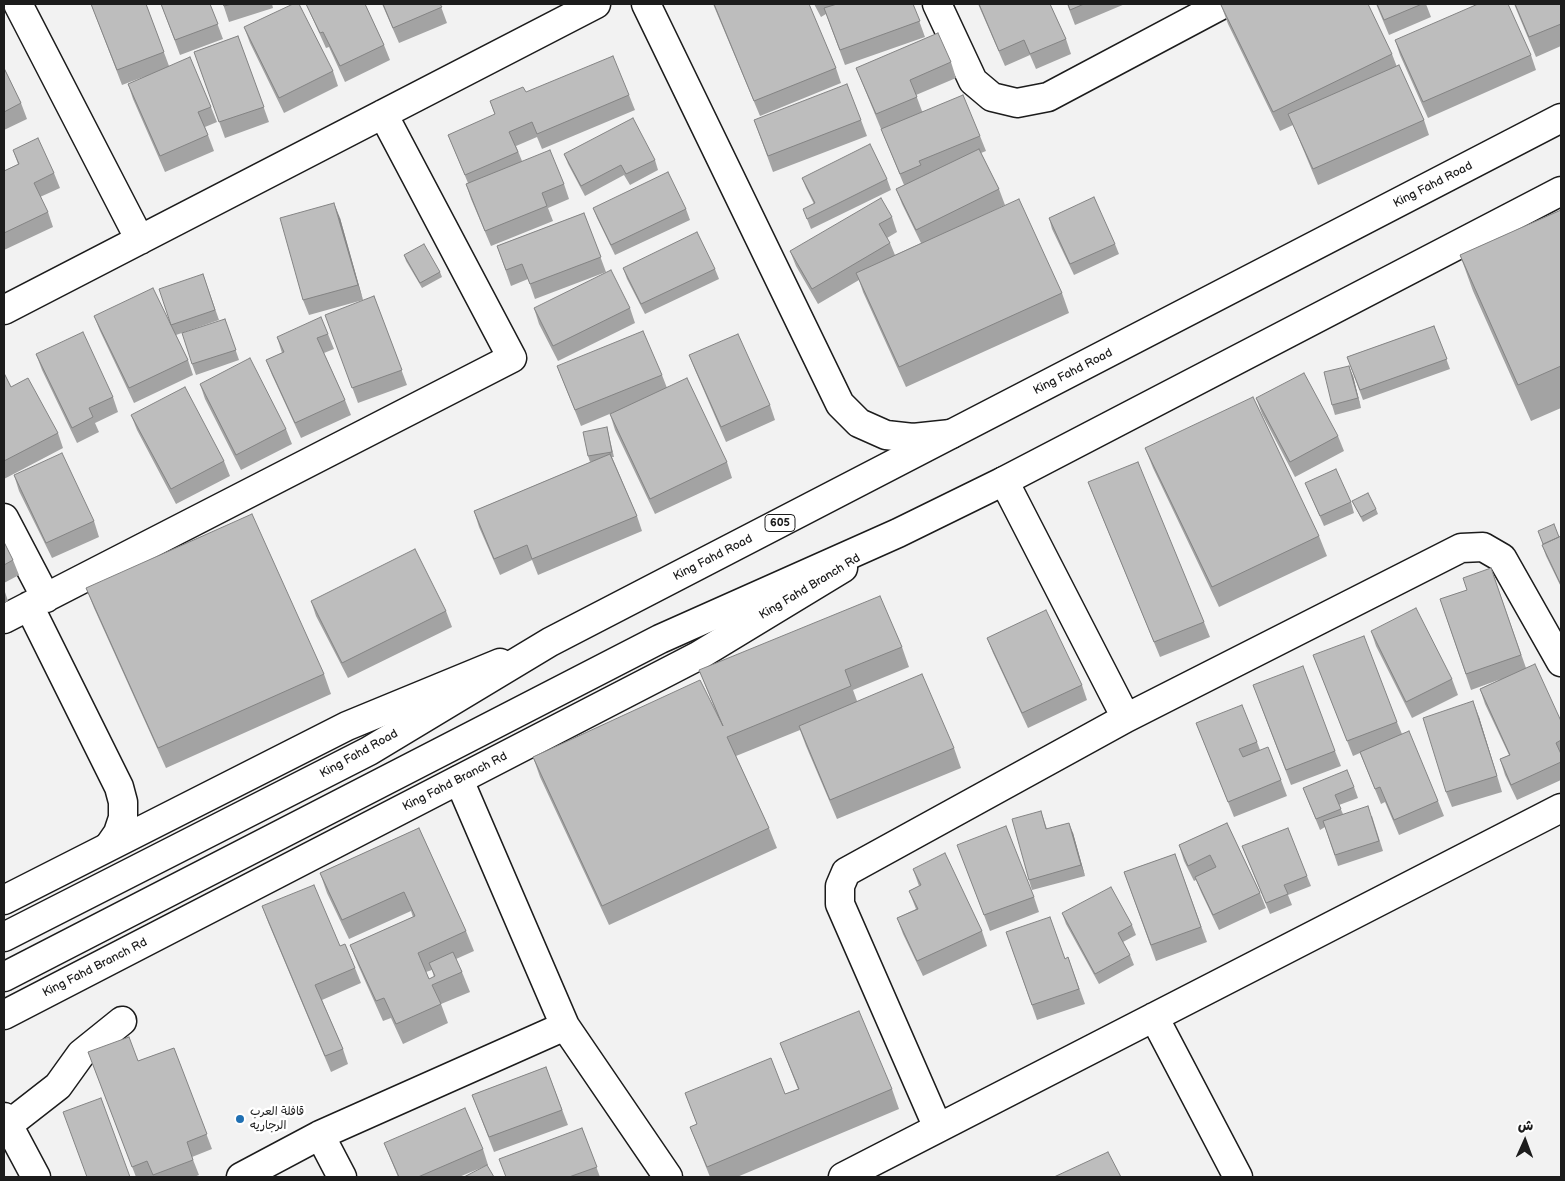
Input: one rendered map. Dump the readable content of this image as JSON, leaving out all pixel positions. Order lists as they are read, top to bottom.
{
  "streets": {
    "main road": ["King Fahd Road", "605", "King Fahd Branch Rd"]
  },
  "places": ["قافلة العرب الرجاريه"],
  "north": "top"
}
